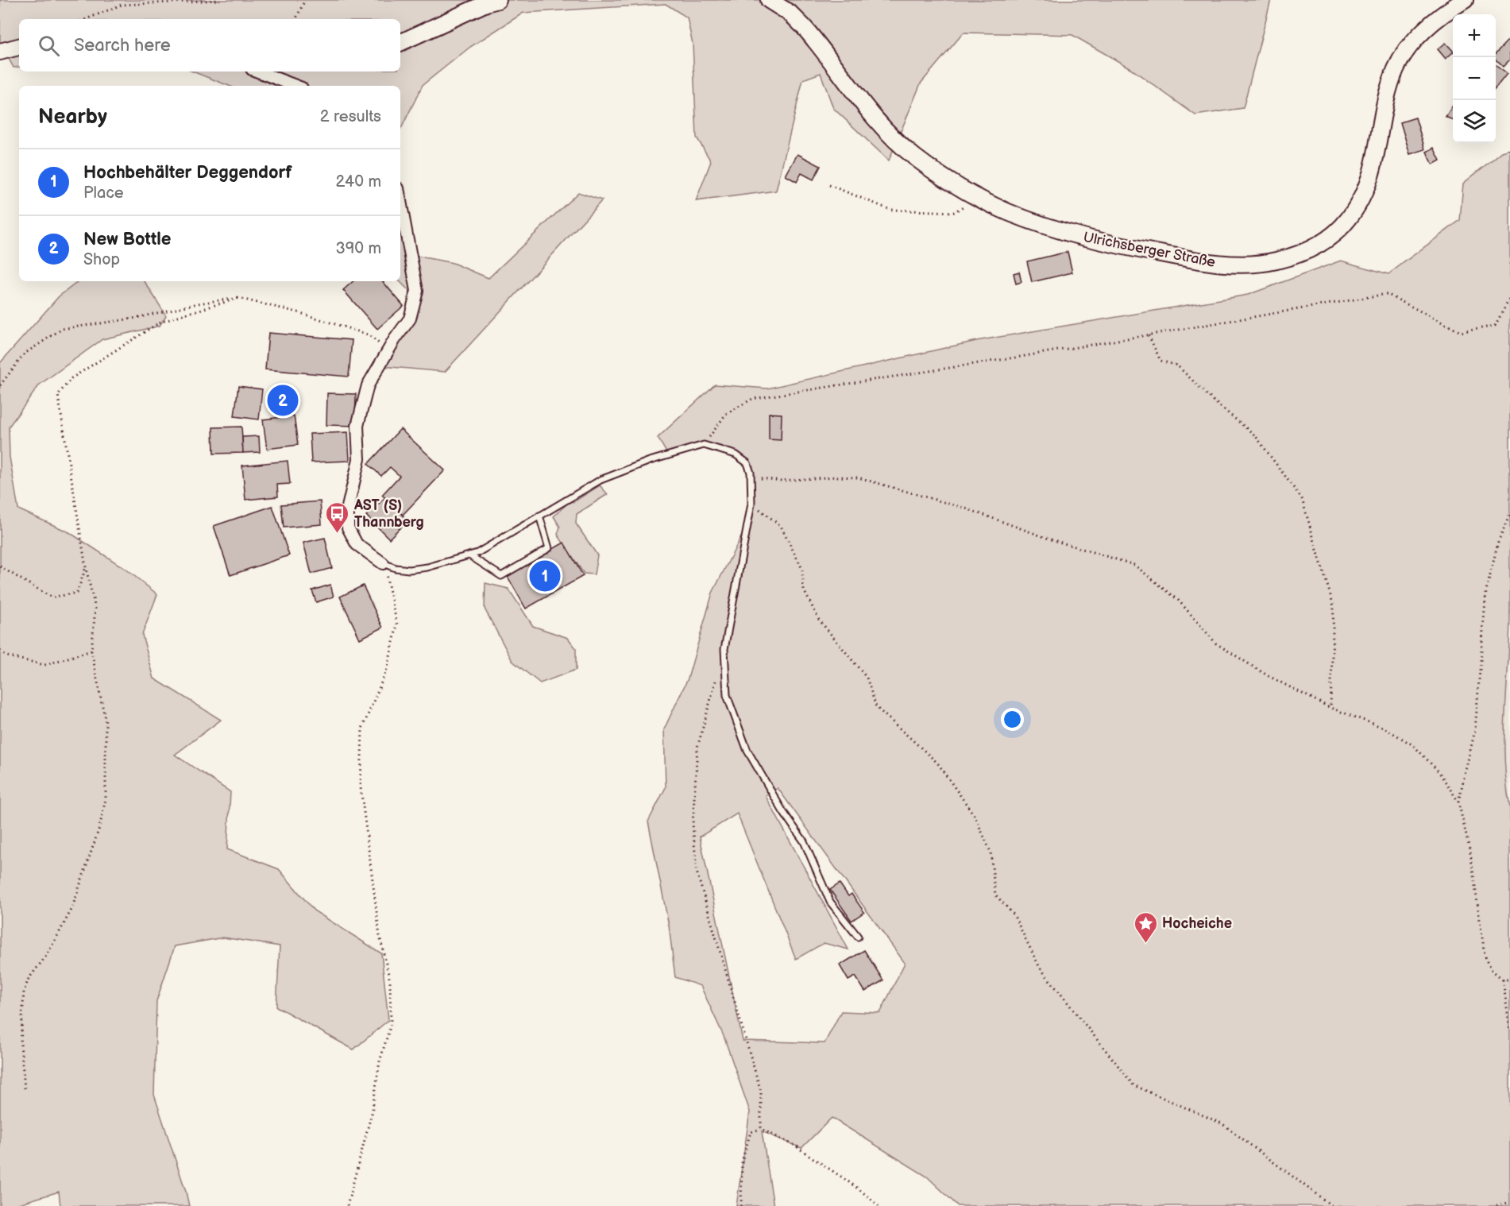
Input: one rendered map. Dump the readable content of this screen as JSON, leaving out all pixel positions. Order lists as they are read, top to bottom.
{
  "streets": {
    "street": ["Ulrichsberger Straße"]
  },
  "places": {
    "bus stop": ["AST (S) Thannberg"],
    "place": ["Hocheiche"]
  },
  "page": {
    "map_buttons": ["+", "−"],
    "search": "Search here",
    "heading": ["Nearby", "2 results"],
    "list": [
      {
        "mark": "1",
        "name": "Hochbehälter Deggendorf",
        "note": "Place",
        "value": "240 m"
      },
      {
        "mark": "2",
        "name": "New Bottle",
        "note": "Shop",
        "value": "390 m"
      }
    ],
    "pins": ["2", "1"]
  }
}
